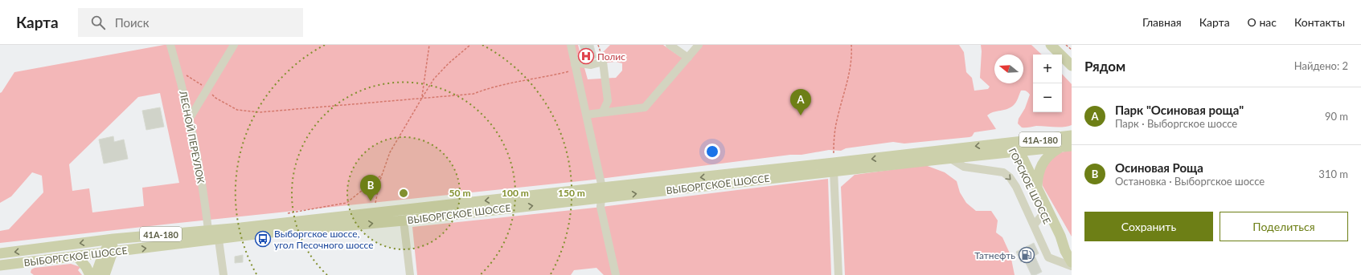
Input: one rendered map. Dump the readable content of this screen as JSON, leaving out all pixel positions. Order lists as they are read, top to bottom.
{
  "streets": {
    "main road": ["41А-180", "ВЫБОРГСКОЕ ШОССЕ", "ГОРСКОЕ ШОССЕ"],
    "street": ["ЛЕСНОЙ ПЕРЕУЛОК"]
  },
  "crossings": [
    ["ЛЕСНОЙ ПЕРЕУЛОК", "ВЫБОРГСКОЕ ШОССЕ"],
    ["ВЫБОРГСКОЕ ШОССЕ", "ГОРСКОЕ ШОССЕ"]
  ],
  "places": {
    "hospital": ["Полис"],
    "bus stop": ["Выборгское шоссе, угол Песочного шоссе"],
    "fuel station": ["Татнефть"]
  },
  "north": "left",
  "page": {
    "header": "Карта",
    "search": "Поиск",
    "nav": [
      "Главная",
      "Карта",
      "О нас",
      "Контакты"
    ],
    "heading": ["Рядом", "Найдено: 2"],
    "map_buttons": ["+", "−"],
    "list": [
      {
        "mark": "A",
        "name": "Парк \"Осиновая роща\"",
        "note": "Парк · Выборгское шоссе",
        "value": "90 m"
      },
      {
        "mark": "B",
        "name": "Осиновая Роща",
        "note": "Остановка · Выборгское шоссе",
        "value": "310 m"
      }
    ],
    "pins": ["A", "B"],
    "buttons": ["Сохранить", "Поделиться"]
  },
  "rings": ["50 m", "100 m", "150 m"]
}
